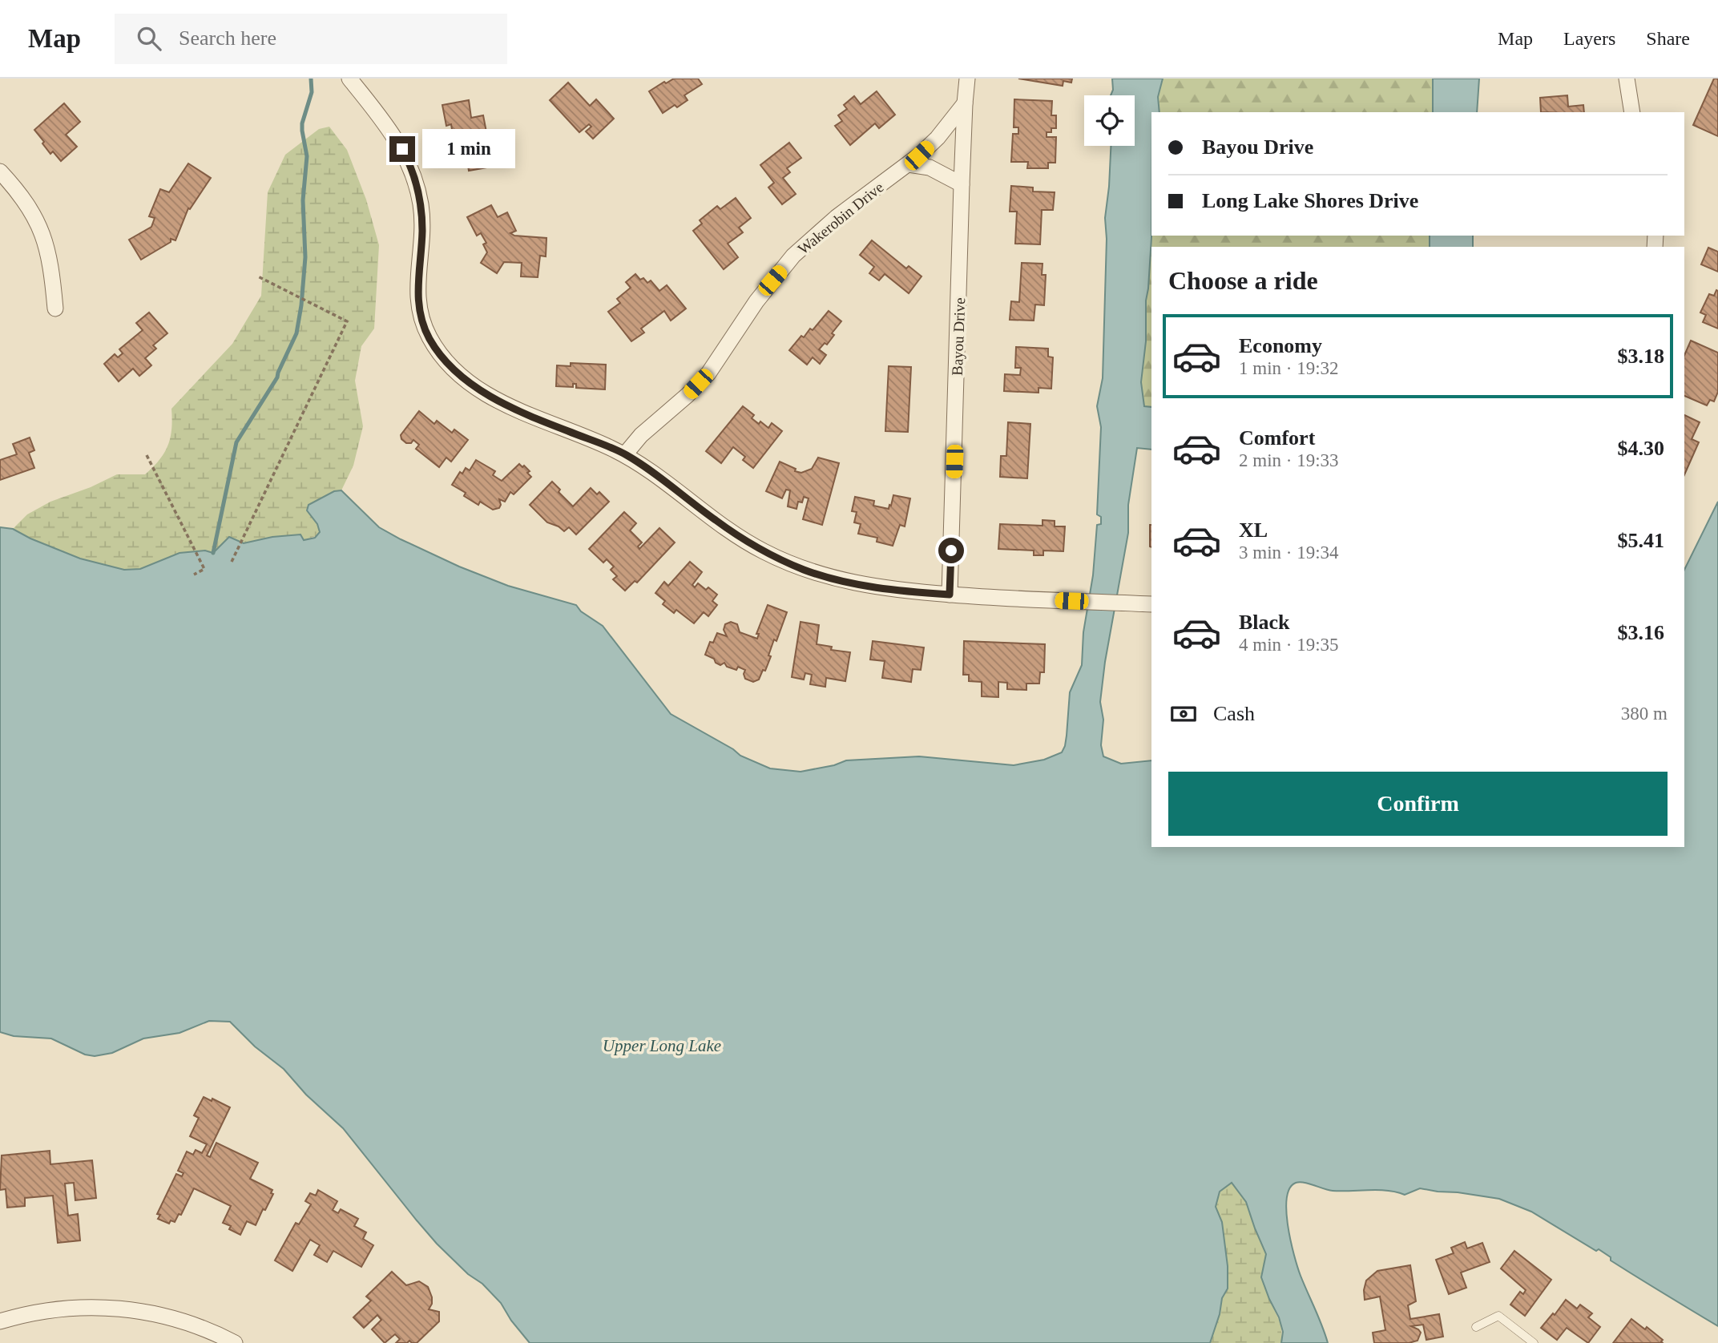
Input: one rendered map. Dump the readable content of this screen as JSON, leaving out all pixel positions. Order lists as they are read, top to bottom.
{
  "streets": {
    "street": ["Wakerobin Drive", "Bayou Drive"]
  },
  "crossings": [
    ["Wakerobin Drive", "Bayou Drive"]
  ],
  "water": ["Upper Long Lake"],
  "page": {
    "header": "Map",
    "search": "Search here",
    "nav": ["Map", "Layers", "Share"],
    "banner": ["Bayou Drive", "Long Lake Shores Drive"],
    "bubble": "1 min",
    "heading": "Choose a ride",
    "list": [
      {
        "name": "Economy",
        "note": "1 min · 19:32",
        "value": "$3.18"
      },
      {
        "name": "Comfort",
        "note": "2 min · 19:33",
        "value": "$4.30"
      },
      {
        "name": "XL",
        "note": "3 min · 19:34",
        "value": "$5.41"
      },
      {
        "name": "Black",
        "note": "4 min · 19:35",
        "value": "$3.16"
      }
    ],
    "pay": ["Cash", "380 m"],
    "buttons": "Confirm"
  }
}
